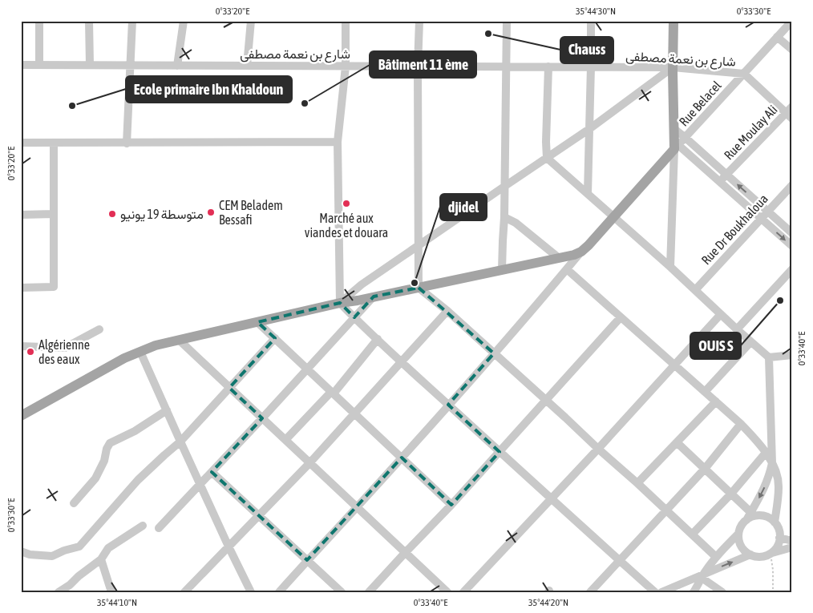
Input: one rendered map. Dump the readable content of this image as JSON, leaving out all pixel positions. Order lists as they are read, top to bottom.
{
  "streets": {
    "street": [
      "شارع بن نعمة مصطفى",
      "Rue Belacel",
      "Rue Moulay Ali",
      "Rue Dr Boukhaloua"
    ]
  },
  "crossings": [
    ["شارع بن نعمة مصطفى", "Rue Belacel"],
    ["شارع بن نعمة مصطفى", "Rue Moulay Ali"]
  ],
  "places": [
    "Chauss",
    "Bâtiment 11 ème",
    "Ecole primaire Ibn Khaldoun",
    "Marché aux viandes et douara",
    "CEM Beladem Bessafi",
    "متوسطة 19 يونيو",
    "djidel",
    "OUIS S",
    "Algérienne des eaux"
  ],
  "coordinates": [
    "0°33'20\"E",
    "35°44'30\"N",
    "0°33'30\"E",
    "0°33'40\"E",
    "35°44'10\"N",
    "35°44'20\"N"
  ]
}
